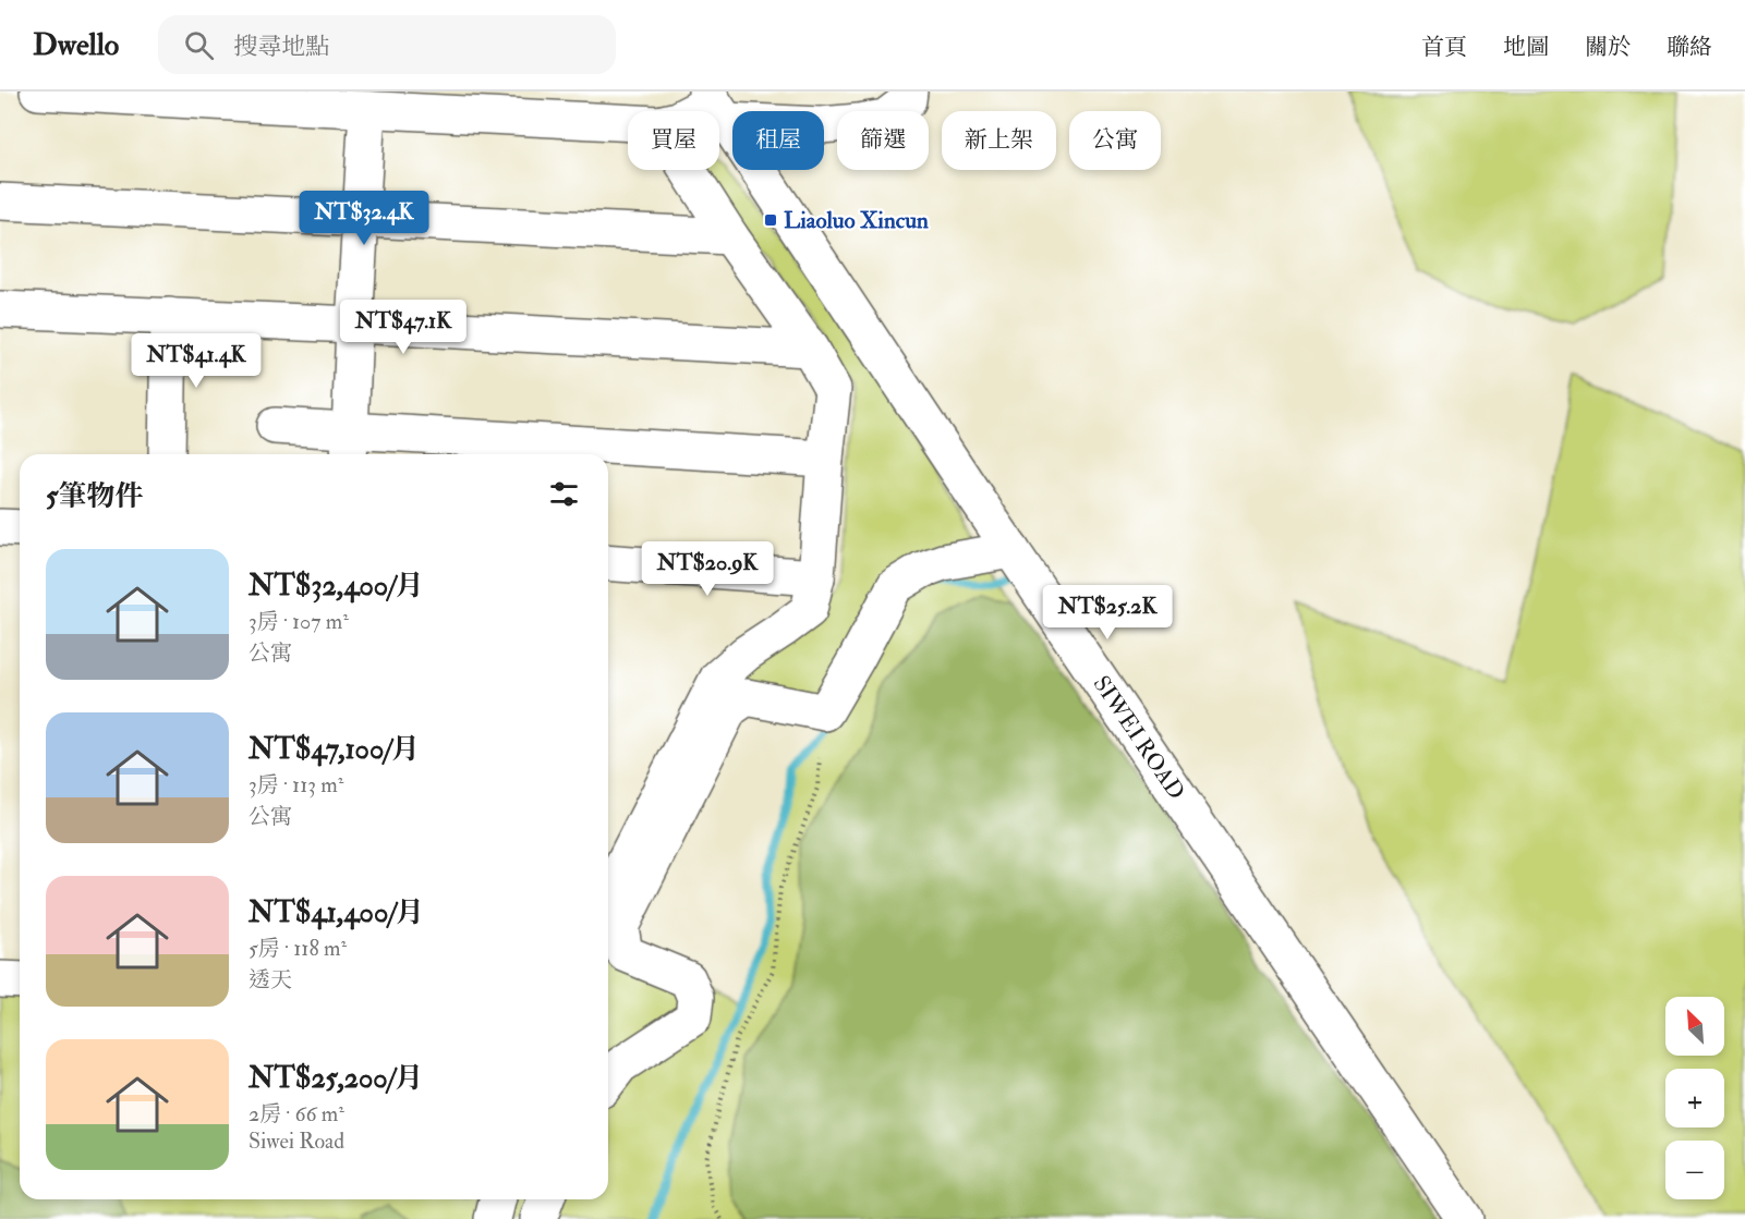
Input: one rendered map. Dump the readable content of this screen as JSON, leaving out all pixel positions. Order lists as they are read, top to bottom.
{
  "streets": {
    "street": ["SIWEI ROAD"]
  },
  "places": {
    "transit": ["Liaoluo Xincun"]
  },
  "north": "top left",
  "page": {
    "header": "Dwello",
    "search": "搜尋地點",
    "nav": [
      "首頁",
      "地圖",
      "關於",
      "聯絡"
    ],
    "chip": [
      "買屋",
      "租屋",
      "篩選",
      "新上架",
      "公寓"
    ],
    "price": [
      "NT$32.4K",
      "NT$47.1K",
      "NT$41.4K",
      "NT$20.9K",
      "NT$25.2K"
    ],
    "heading": "5筆物件",
    "list": [
      {
        "name": "NT$32,400/月",
        "note": "3房 · 107 m² · 公寓"
      },
      {
        "name": "NT$47,100/月",
        "note": "3房 · 113 m² · 公寓"
      },
      {
        "name": "NT$41,400/月",
        "note": "5房 · 118 m² · 透天"
      },
      {
        "name": "NT$25,200/月",
        "note": "2房 · 66 m² · Siwei Road"
      }
    ],
    "map_buttons": ["+", "−"]
  }
}
